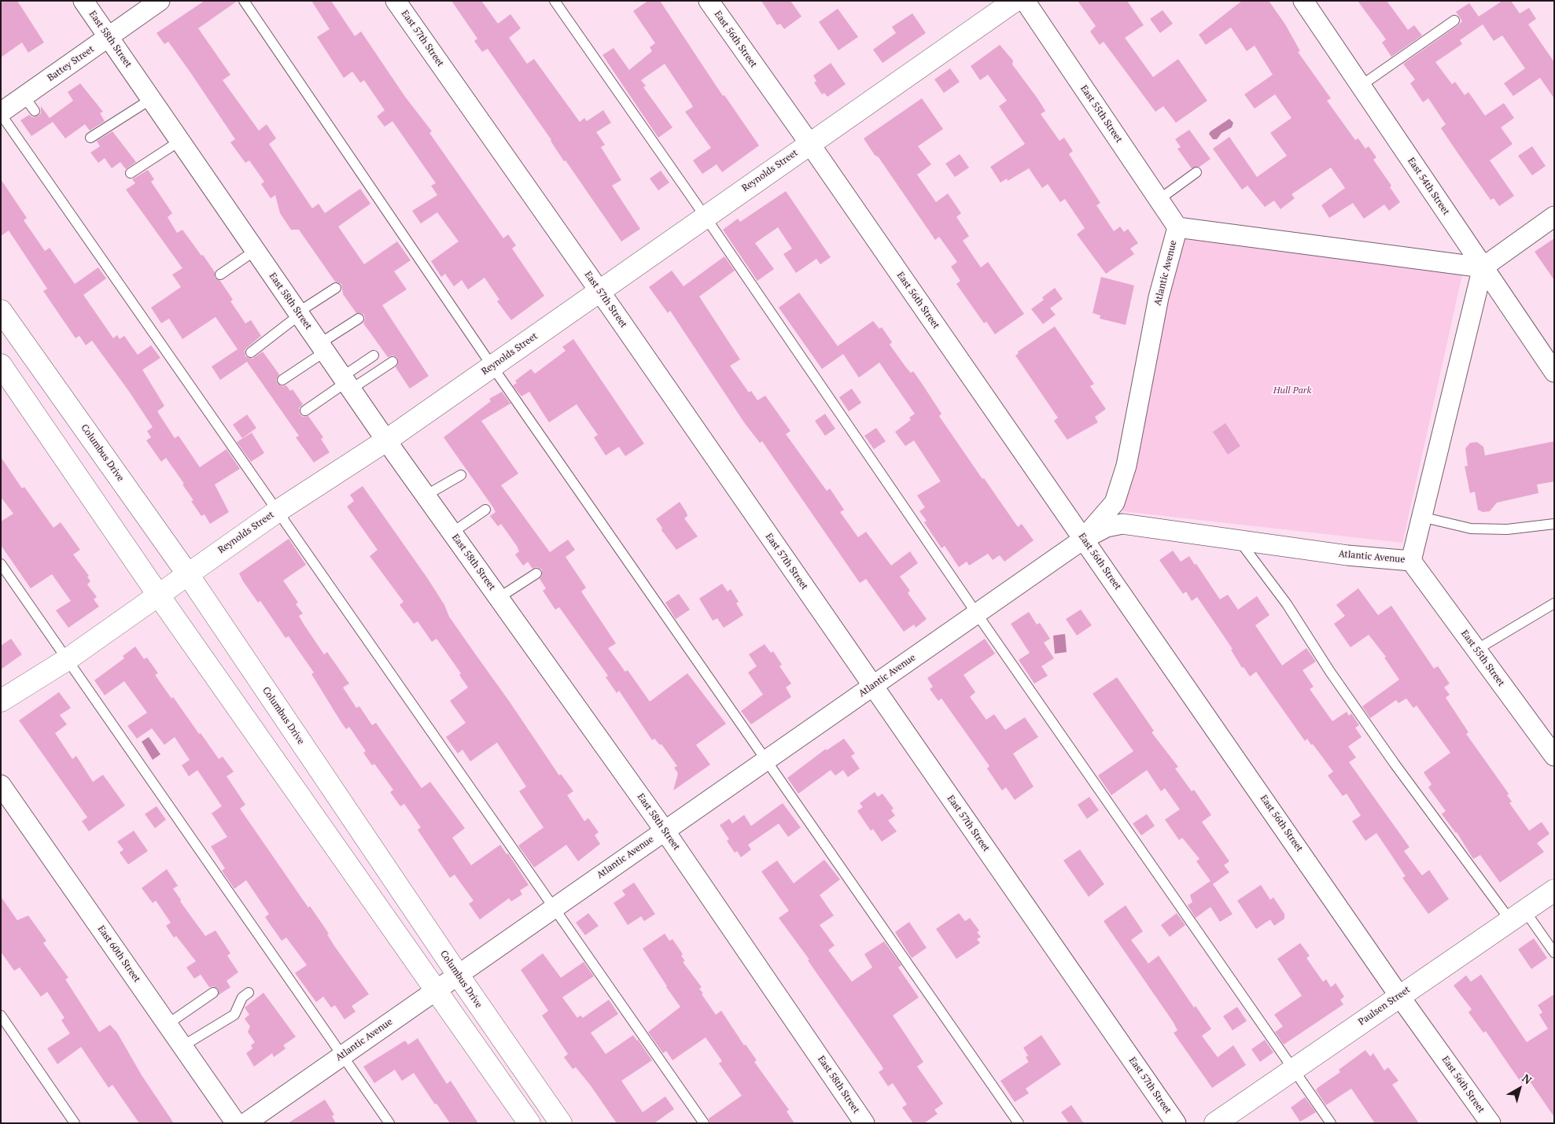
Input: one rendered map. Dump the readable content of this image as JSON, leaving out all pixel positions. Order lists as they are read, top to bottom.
{
  "streets": {
    "street": [
      "East 57th Street",
      "East 58th Street",
      "East 56th Street",
      "Battey Street",
      "East 55th Street",
      "Reynolds Street",
      "East 54th Street",
      "Atlantic Avenue",
      "Columbus Drive",
      "East 60th Street",
      "Paulsen Street"
    ]
  },
  "crossings": [
    ["East 57th Street", "Reynolds Street"],
    ["East 57th Street", "Atlantic Avenue"],
    ["East 58th Street", "Battey Street"],
    ["East 58th Street", "Reynolds Street"],
    ["East 58th Street", "Atlantic Avenue"],
    ["East 56th Street", "Reynolds Street"],
    ["East 56th Street", "Atlantic Avenue"],
    ["East 56th Street", "Paulsen Street"],
    ["East 55th Street", "Atlantic Avenue"],
    ["Reynolds Street", "Columbus Drive"],
    ["East 54th Street", "Atlantic Avenue"],
    ["Atlantic Avenue", "Columbus Drive"]
  ],
  "parks": ["Hull Park"],
  "north": "top right"
}
